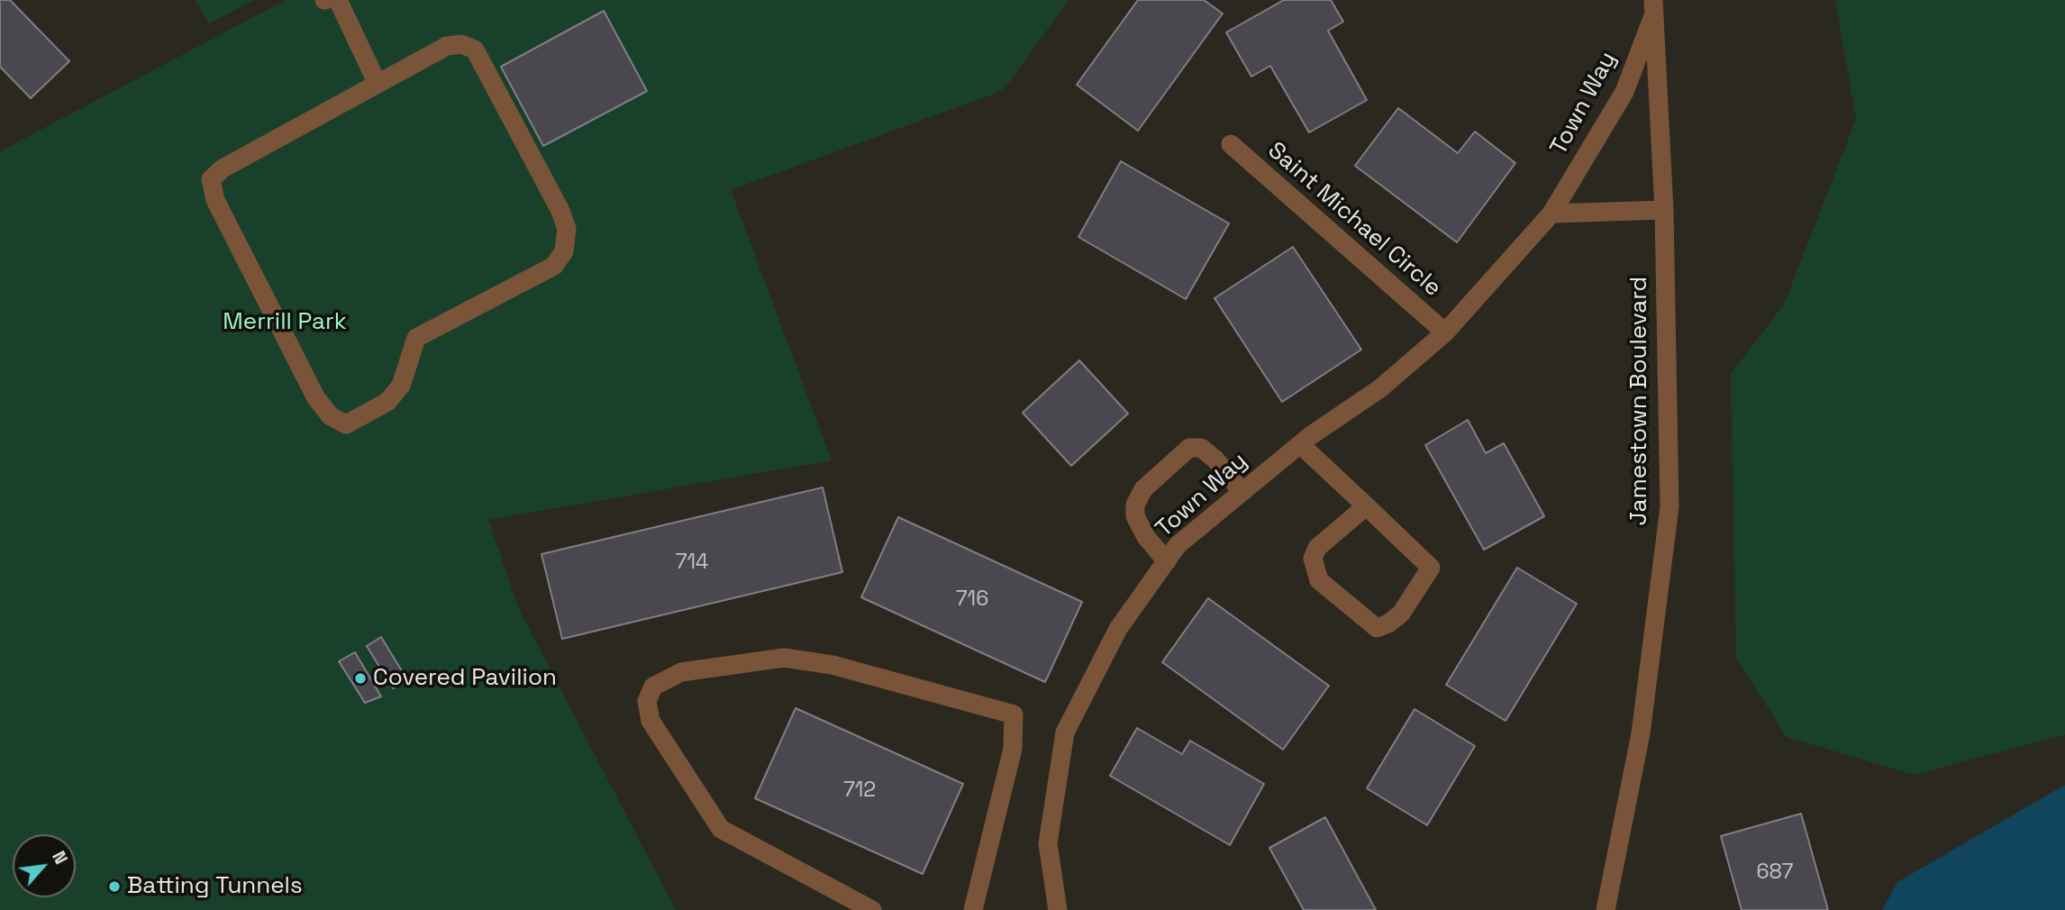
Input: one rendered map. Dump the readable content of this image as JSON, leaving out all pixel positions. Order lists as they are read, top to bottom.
{
  "streets": {
    "street": ["Town Way", "Saint Michael Circle", "Jamestown Boulevard"]
  },
  "crossings": [
    ["Town Way", "Saint Michael Circle"],
    ["Town Way", "Jamestown Boulevard"]
  ],
  "parks": ["Merrill Park"],
  "places": ["Covered Pavilion", "Batting Tunnels"],
  "house_numbers": [
    "714",
    "716",
    "712",
    "687"
  ],
  "north": "top right"
}
